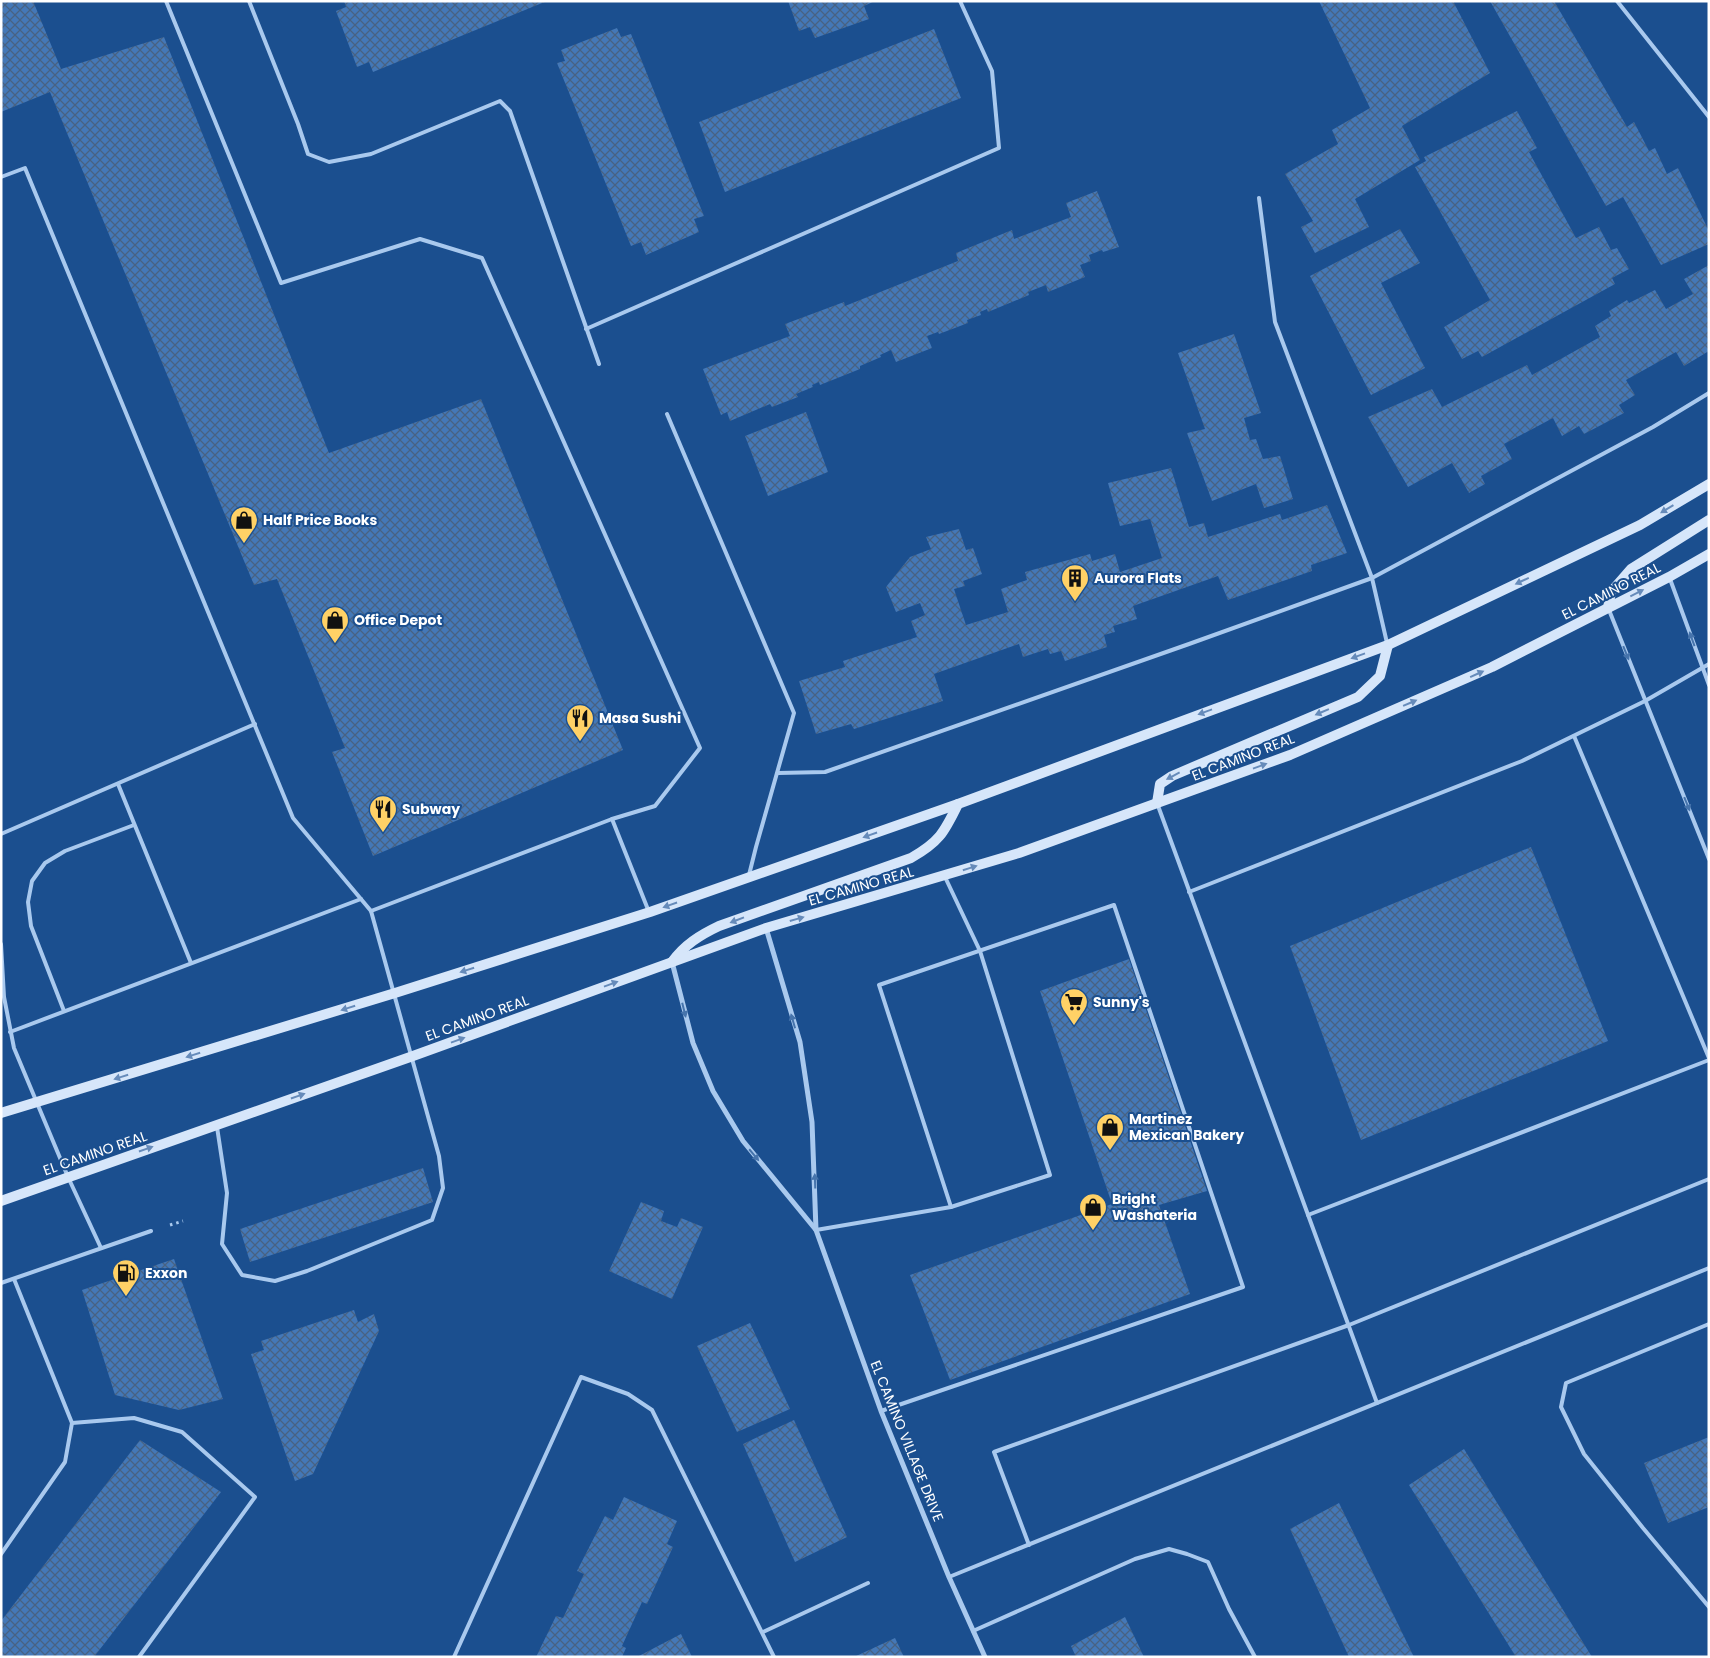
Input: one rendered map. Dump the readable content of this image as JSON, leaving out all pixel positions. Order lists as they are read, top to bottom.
{
  "streets": {
    "main road": ["EL CAMINO REAL"],
    "street": ["EL CAMINO VILLAGE DRIVE"]
  },
  "crossings": [
    ["EL CAMINO REAL", "EL CAMINO VILLAGE DRIVE"]
  ],
  "places": {
    "shop": [
      "Half Price Books",
      "Office Depot",
      "Martinez Mexican Bakery",
      "Bright Washateria"
    ],
    "building": ["Aurora Flats"],
    "restaurant": ["Masa Sushi", "Subway"],
    "supermarket": ["Sunny's"],
    "fuel station": ["Exxon"]
  }
}
